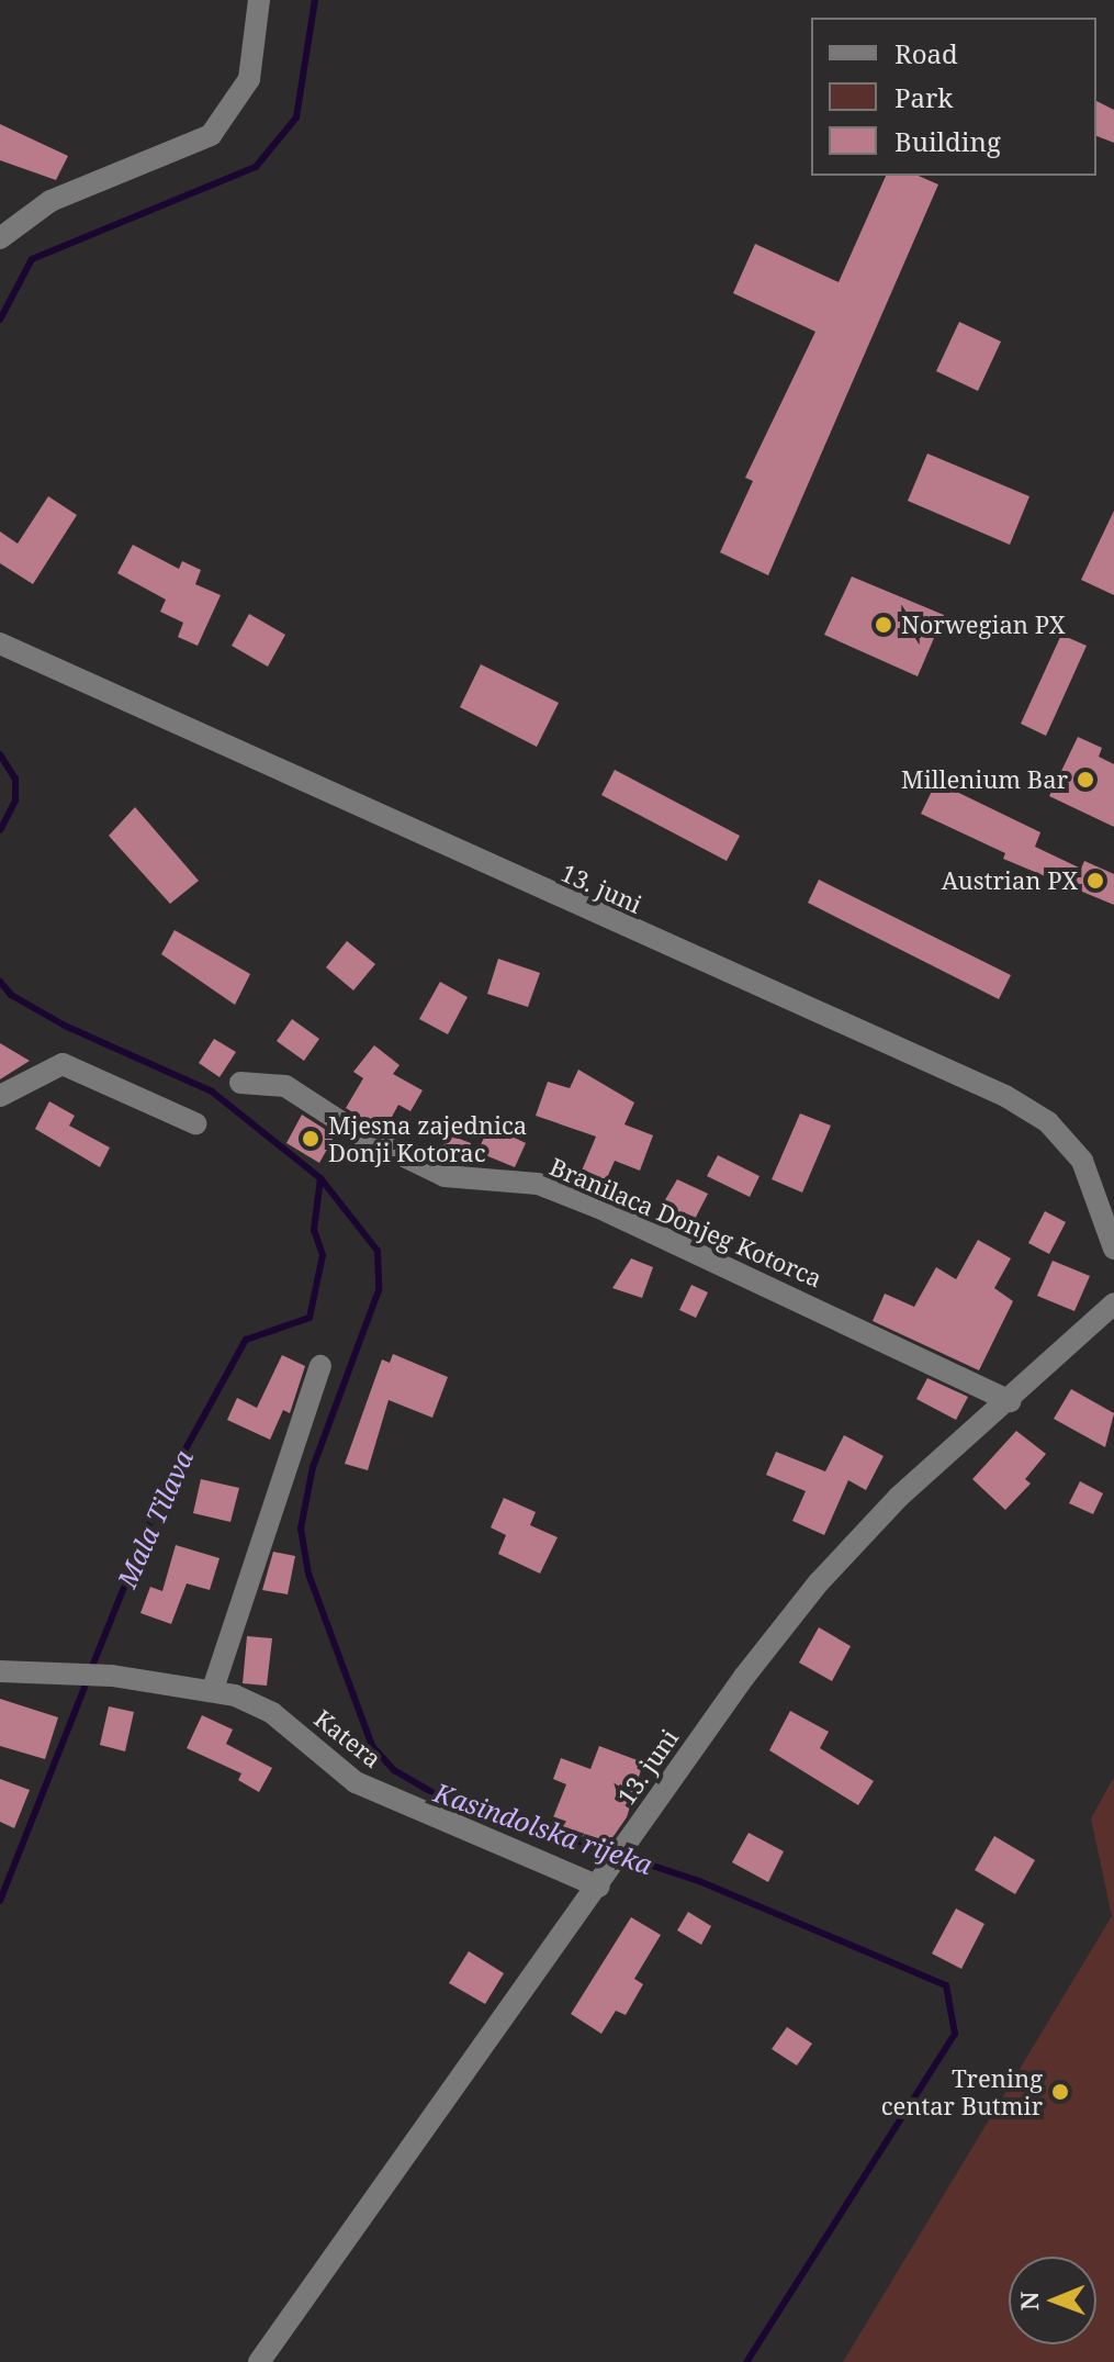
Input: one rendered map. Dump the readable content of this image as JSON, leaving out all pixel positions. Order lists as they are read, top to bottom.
{
  "streets": {
    "street": ["13. juni", "Branilaca Donjeg Kotorca", "Katera"]
  },
  "crossings": [
    ["13. juni", "Branilaca Donjeg Kotorca"],
    ["13. juni", "Katera"]
  ],
  "water": ["Mala Tilava", "Kasindolska rijeka"],
  "places": [
    "Norwegian PX",
    "Millenium Bar",
    "Austrian PX",
    "Mjesna zajednica Donji Kotorac",
    "Trening centar Butmir"
  ],
  "legend": ["Road", "Park", "Building"],
  "north": "left"
}
